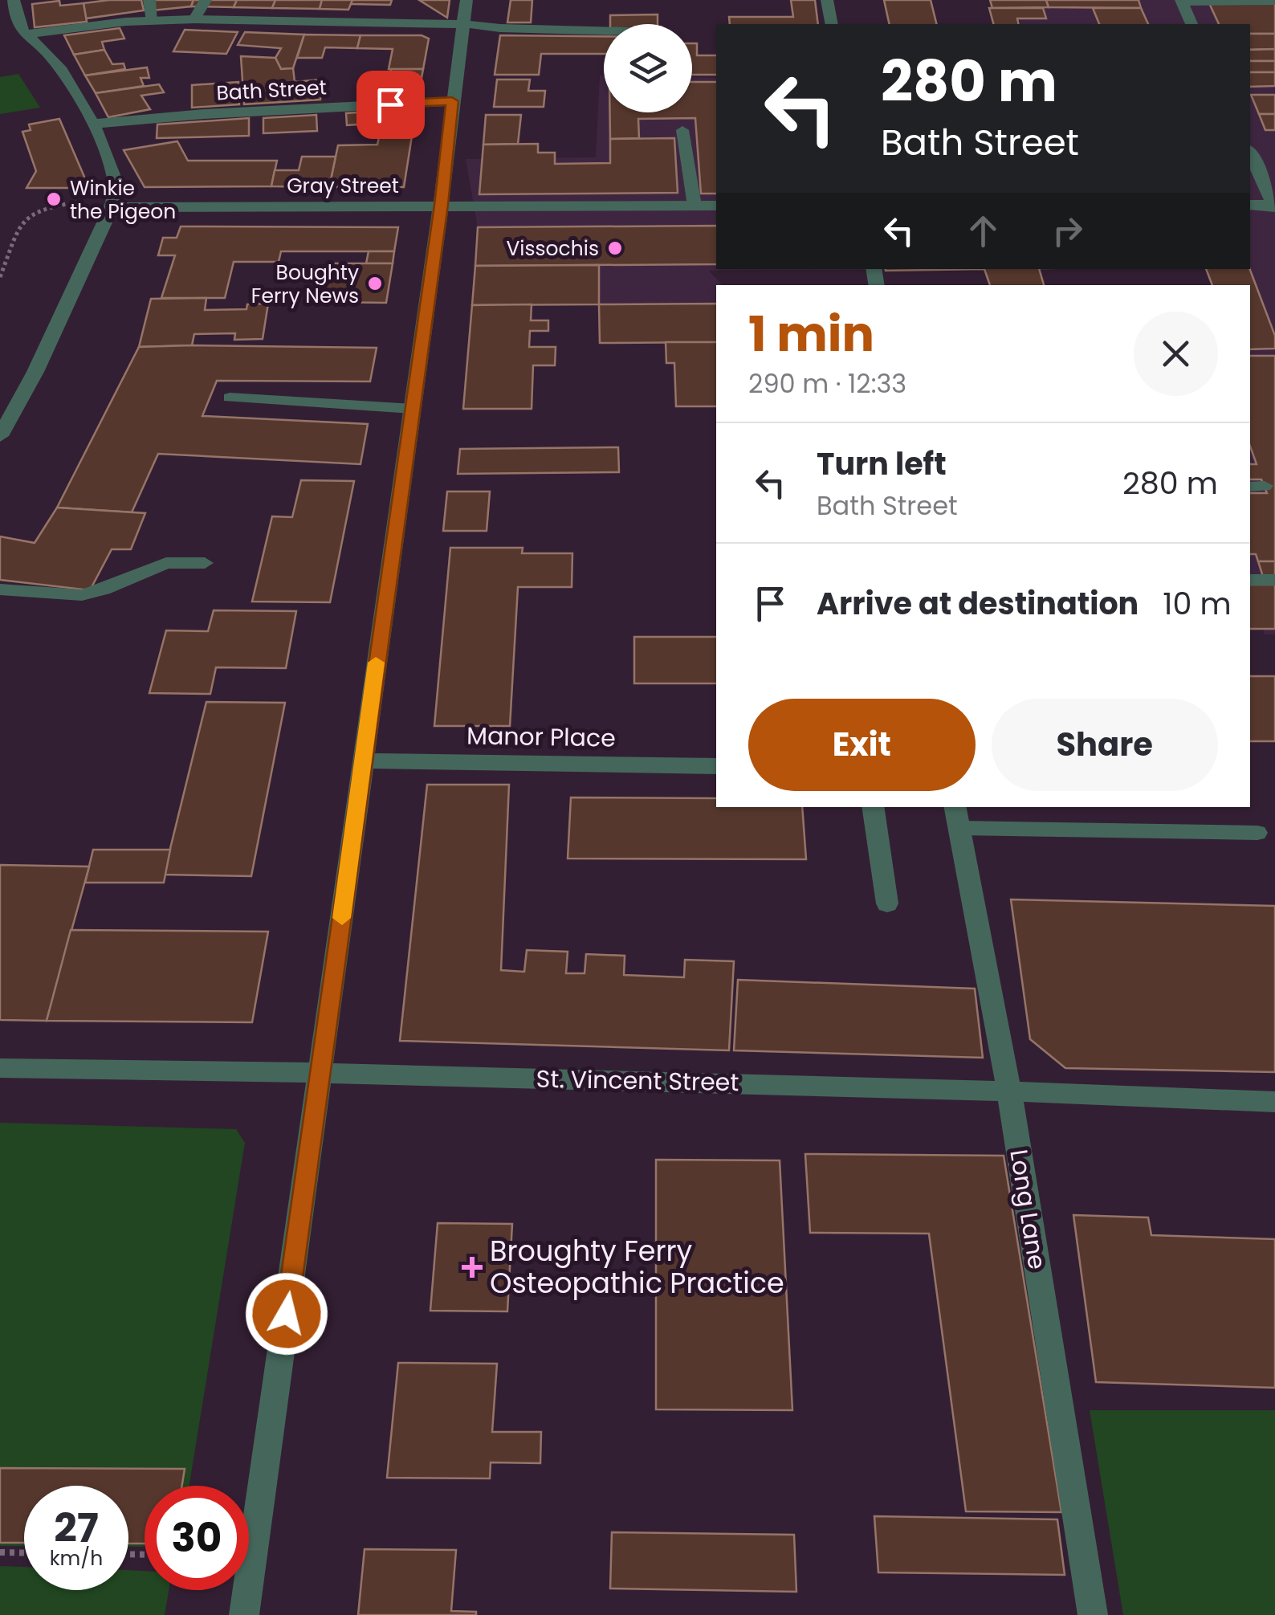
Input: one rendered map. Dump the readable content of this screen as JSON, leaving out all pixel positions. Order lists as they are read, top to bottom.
{
  "streets": {
    "street": [
      "Bath Street",
      "Gray Street",
      "Manor Place",
      "St. Vincent Street",
      "Long Lane"
    ]
  },
  "crossings": [
    ["St. Vincent Street", "Long Lane"]
  ],
  "places": {
    "other": ["Winkie the Pigeon", "Vissochis", "Boughty Ferry News"],
    "health": ["Broughty Ferry Osteopathic Practice"]
  },
  "page": {
    "turn": ["280 m", "Bath Street"],
    "heading": ["1 min", "290 m · 12:33"],
    "list": [
      {
        "name": "Turn left",
        "note": "Bath Street",
        "value": "280 m"
      },
      {
        "name": "Arrive at destination",
        "value": "10 m"
      }
    ],
    "buttons": ["Exit", "Share"],
    "speed": "27 km/h",
    "limit": "30"
  }
}
